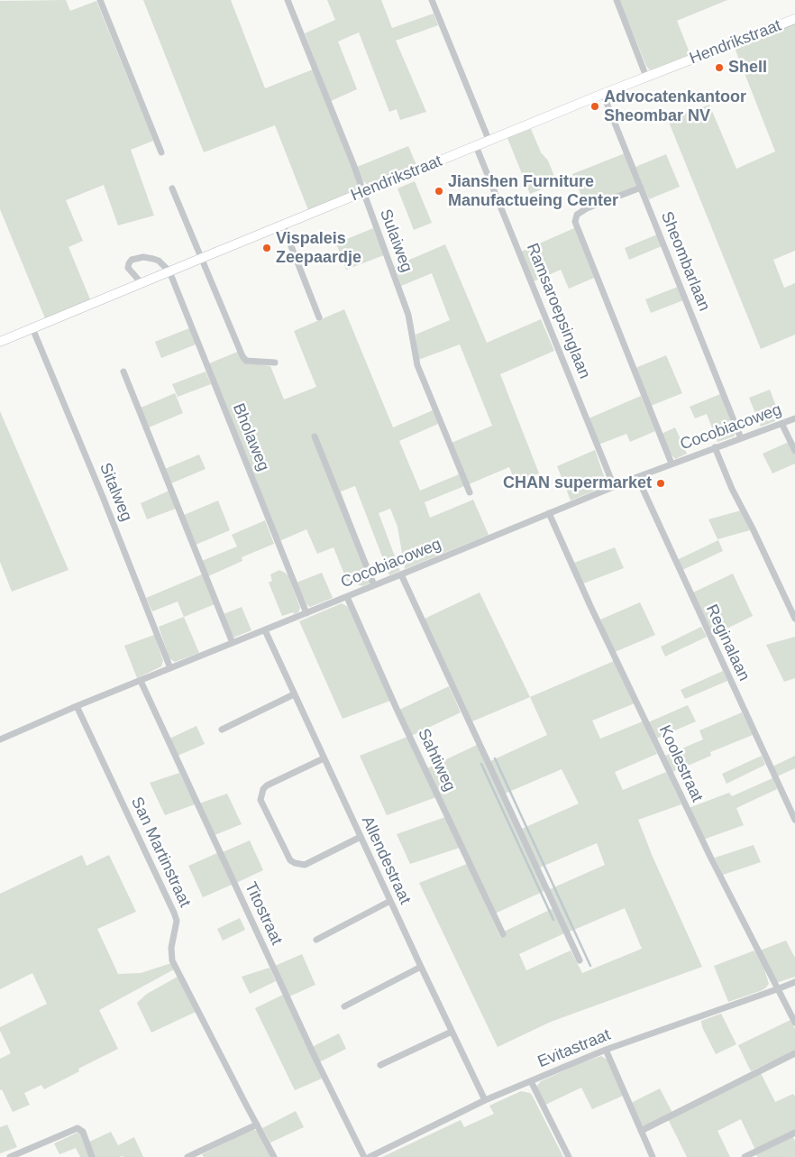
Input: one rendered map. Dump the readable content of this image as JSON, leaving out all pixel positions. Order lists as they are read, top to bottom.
{
  "streets": {
    "street": [
      "Hendrikstraat",
      "Sulaiweg",
      "Sheombarlaan",
      "Ramsaroepsinglaan",
      "Cocobiacoweg",
      "Bholaweg",
      "Sitalweg",
      "Reginalaan",
      "Sahtiweg",
      "Koolestraat",
      "San Martinstraat",
      "Allendestraat",
      "Titostraat",
      "Evitastraat"
    ]
  },
  "crossings": [
    ["Hendrikstraat", "Sulaiweg"],
    ["Hendrikstraat", "Sheombarlaan"],
    ["Hendrikstraat", "Ramsaroepsinglaan"],
    ["Hendrikstraat", "Bholaweg"],
    ["Hendrikstraat", "Sitalweg"],
    ["Sheombarlaan", "Cocobiacoweg"],
    ["Ramsaroepsinglaan", "Cocobiacoweg"],
    ["Cocobiacoweg", "Bholaweg"],
    ["Cocobiacoweg", "Sitalweg"],
    ["Cocobiacoweg", "Reginalaan"],
    ["Cocobiacoweg", "Sahtiweg"],
    ["Cocobiacoweg", "Koolestraat"],
    ["Cocobiacoweg", "San Martinstraat"],
    ["Cocobiacoweg", "Allendestraat"],
    ["Cocobiacoweg", "Titostraat"],
    ["Koolestraat", "Evitastraat"],
    ["Allendestraat", "Evitastraat"]
  ],
  "places": [
    "Shell",
    "Advocatenkantoor Sheombar NV",
    "Jianshen Furniture Manufactueing Center",
    "Vispaleis Zeepaardje",
    "CHAN supermarket"
  ]
}
